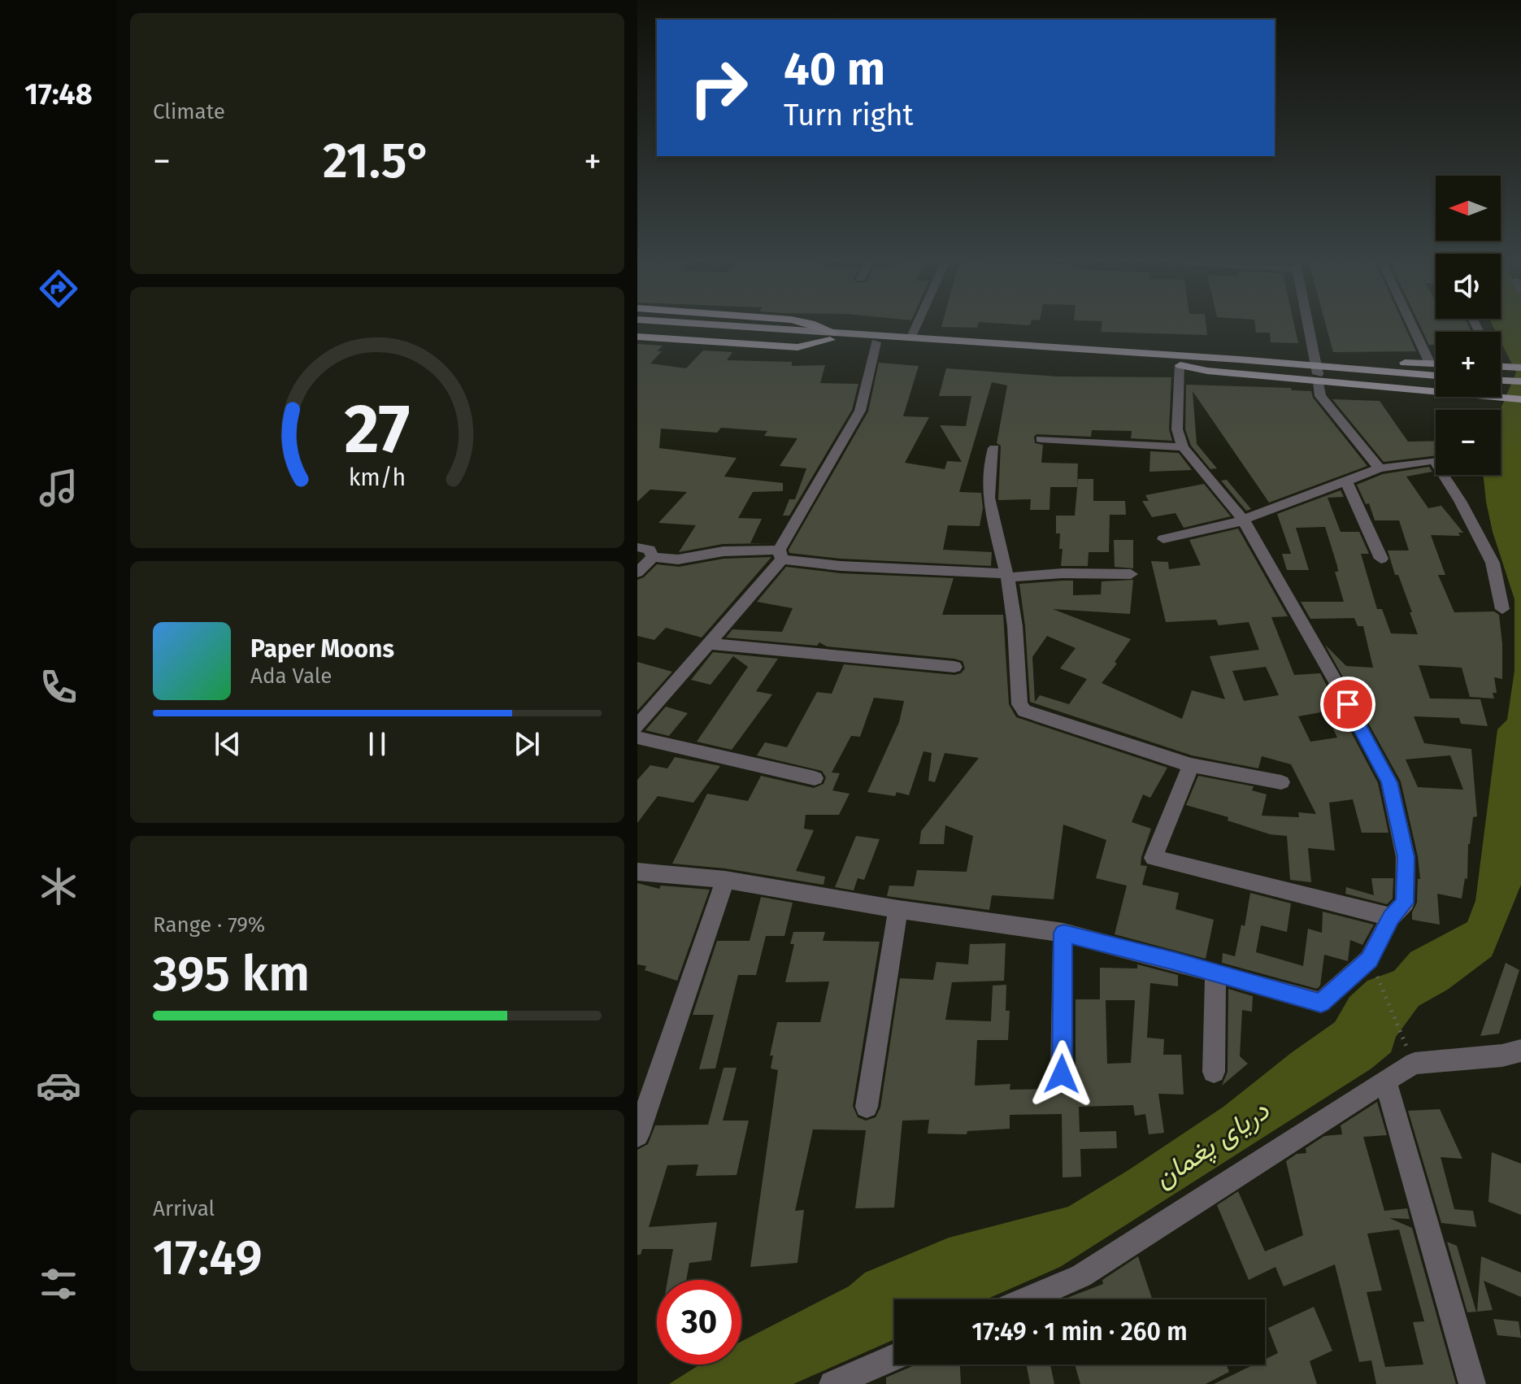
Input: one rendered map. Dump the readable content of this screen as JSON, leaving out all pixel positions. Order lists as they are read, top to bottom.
{
  "water": ["دریای پغمان"],
  "north": "left",
  "page": {
    "tabs": "17:48",
    "tile": [
      "Climate",
      ["Range · 79%", "395 km"],
      ["Arrival", "17:49"]
    ],
    "turn": ["40 m", "Turn right"],
    "heat": ["−", "21.5°", "+"],
    "map_buttons": ["+", "−"],
    "song": ["Paper Moons", "Ada Vale"],
    "limit": "30",
    "trip": "17:49 · 1 min · 260 m",
    "gauge": ["27", "km/h"]
  }
}
